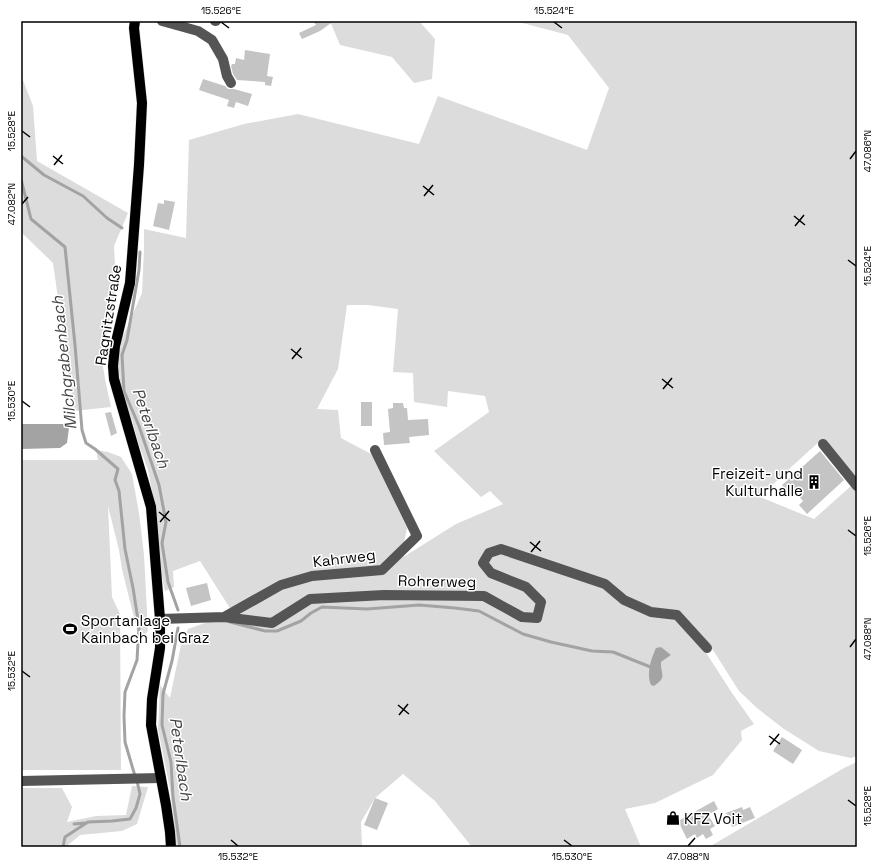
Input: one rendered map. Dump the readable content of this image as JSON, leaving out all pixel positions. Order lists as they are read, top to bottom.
{
  "streets": {
    "main road": ["Ragnitzstraße"],
    "street": ["Kahrweg", "Rohrerweg"]
  },
  "crossings": [
    ["Ragnitzstraße", "Rohrerweg"],
    ["Kahrweg", "Rohrerweg"]
  ],
  "water": ["Milchgrabenbach", "Peterlbach"],
  "places": {
    "building": ["Freizeit- und Kulturhalle"],
    "sports": ["Sportanlage Kainbach bei Graz"],
    "shop": ["KFZ Voit"]
  },
  "coordinates": [
    "15.526°E",
    "15.524°E",
    "15.528°E",
    "47.086°N",
    "47.082°N",
    "15.530°E",
    "47.088°N",
    "15.532°E"
  ]
}
